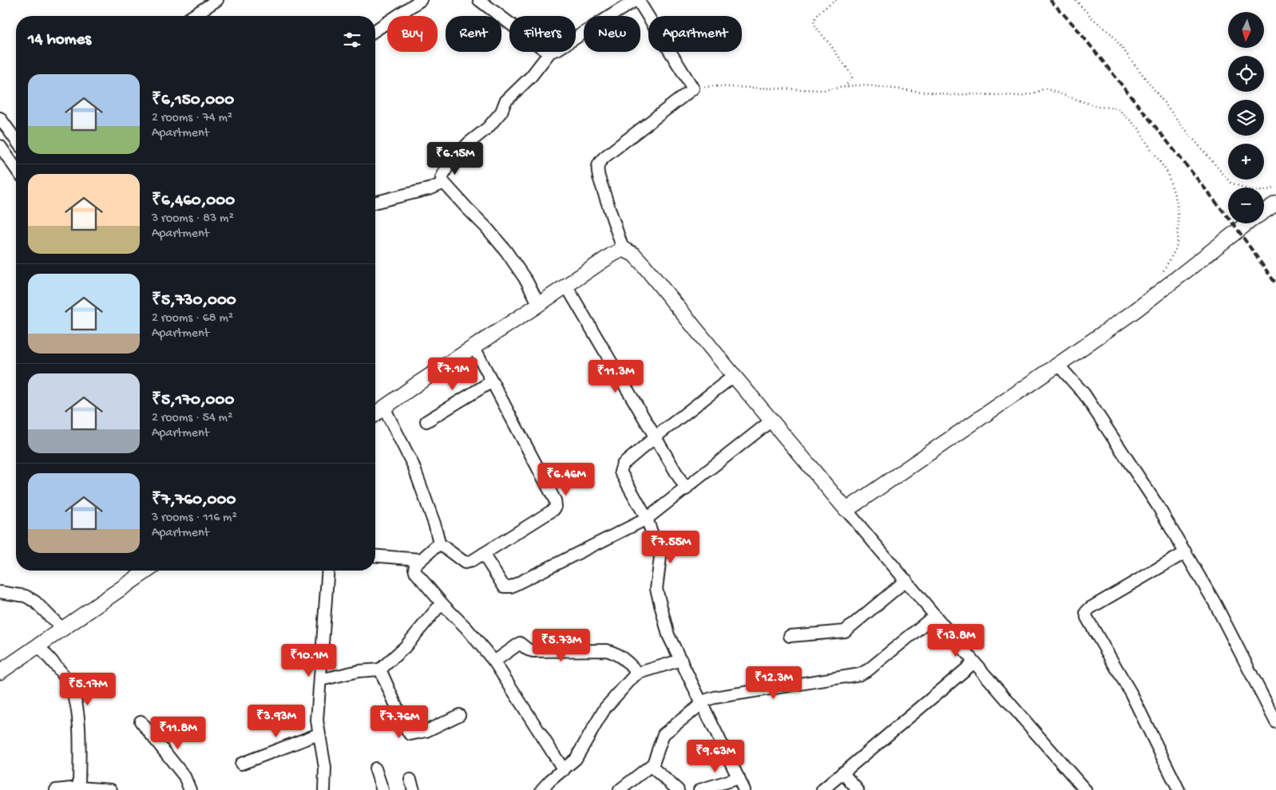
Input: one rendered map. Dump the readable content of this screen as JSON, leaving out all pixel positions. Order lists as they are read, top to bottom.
{
  "north": "bottom",
  "page": {
    "map_buttons": ["+", "−"],
    "chip": [
      "Buy",
      "Rent",
      "Filters",
      "New",
      "Apartment"
    ],
    "heading": "14 homes",
    "list": [
      {
        "name": "₹6,150,000",
        "note": "2 rooms · 74 m² · Apartment"
      },
      {
        "name": "₹6,460,000",
        "note": "3 rooms · 83 m² · Apartment"
      },
      {
        "name": "₹5,730,000",
        "note": "2 rooms · 68 m² · Apartment"
      },
      {
        "name": "₹5,170,000",
        "note": "2 rooms · 54 m² · Apartment"
      },
      {
        "name": "₹7,760,000",
        "note": "3 rooms · 116 m² · Apartment"
      }
    ],
    "price": [
      "₹6.15M",
      "₹7.1M",
      "₹11.3M",
      "₹6.46M",
      "₹7.55M",
      "₹13.8M",
      "₹5.73M",
      "₹10.1M",
      "₹12.3M",
      "₹5.17M",
      "₹3.93M",
      "₹7.76M",
      "₹11.8M",
      "₹9.63M"
    ]
  }
}
